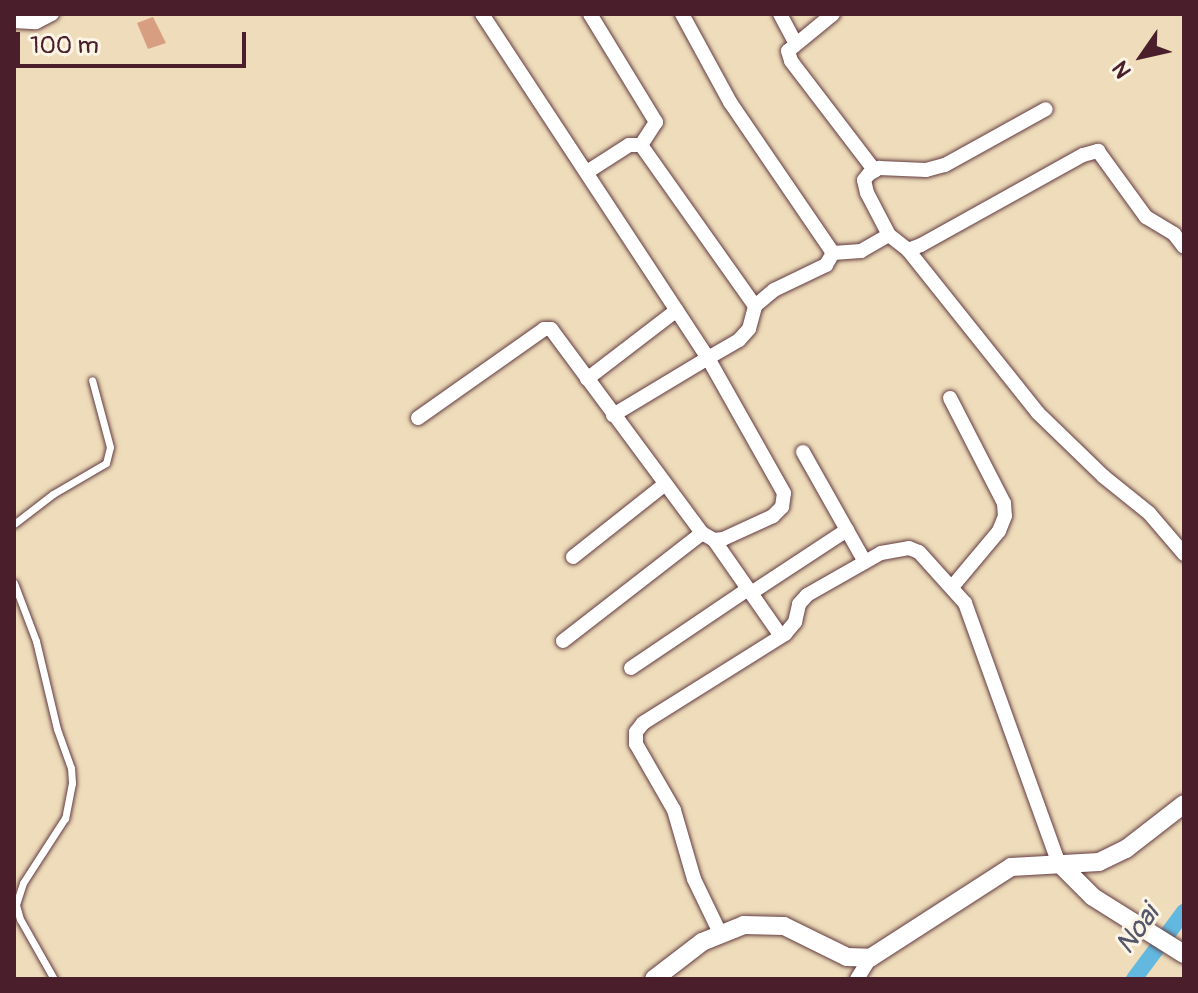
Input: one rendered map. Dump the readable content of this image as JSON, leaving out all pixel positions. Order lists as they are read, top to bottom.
{
  "water": ["Noai"],
  "scale_bar": "100 m",
  "north": "bottom left"
}
